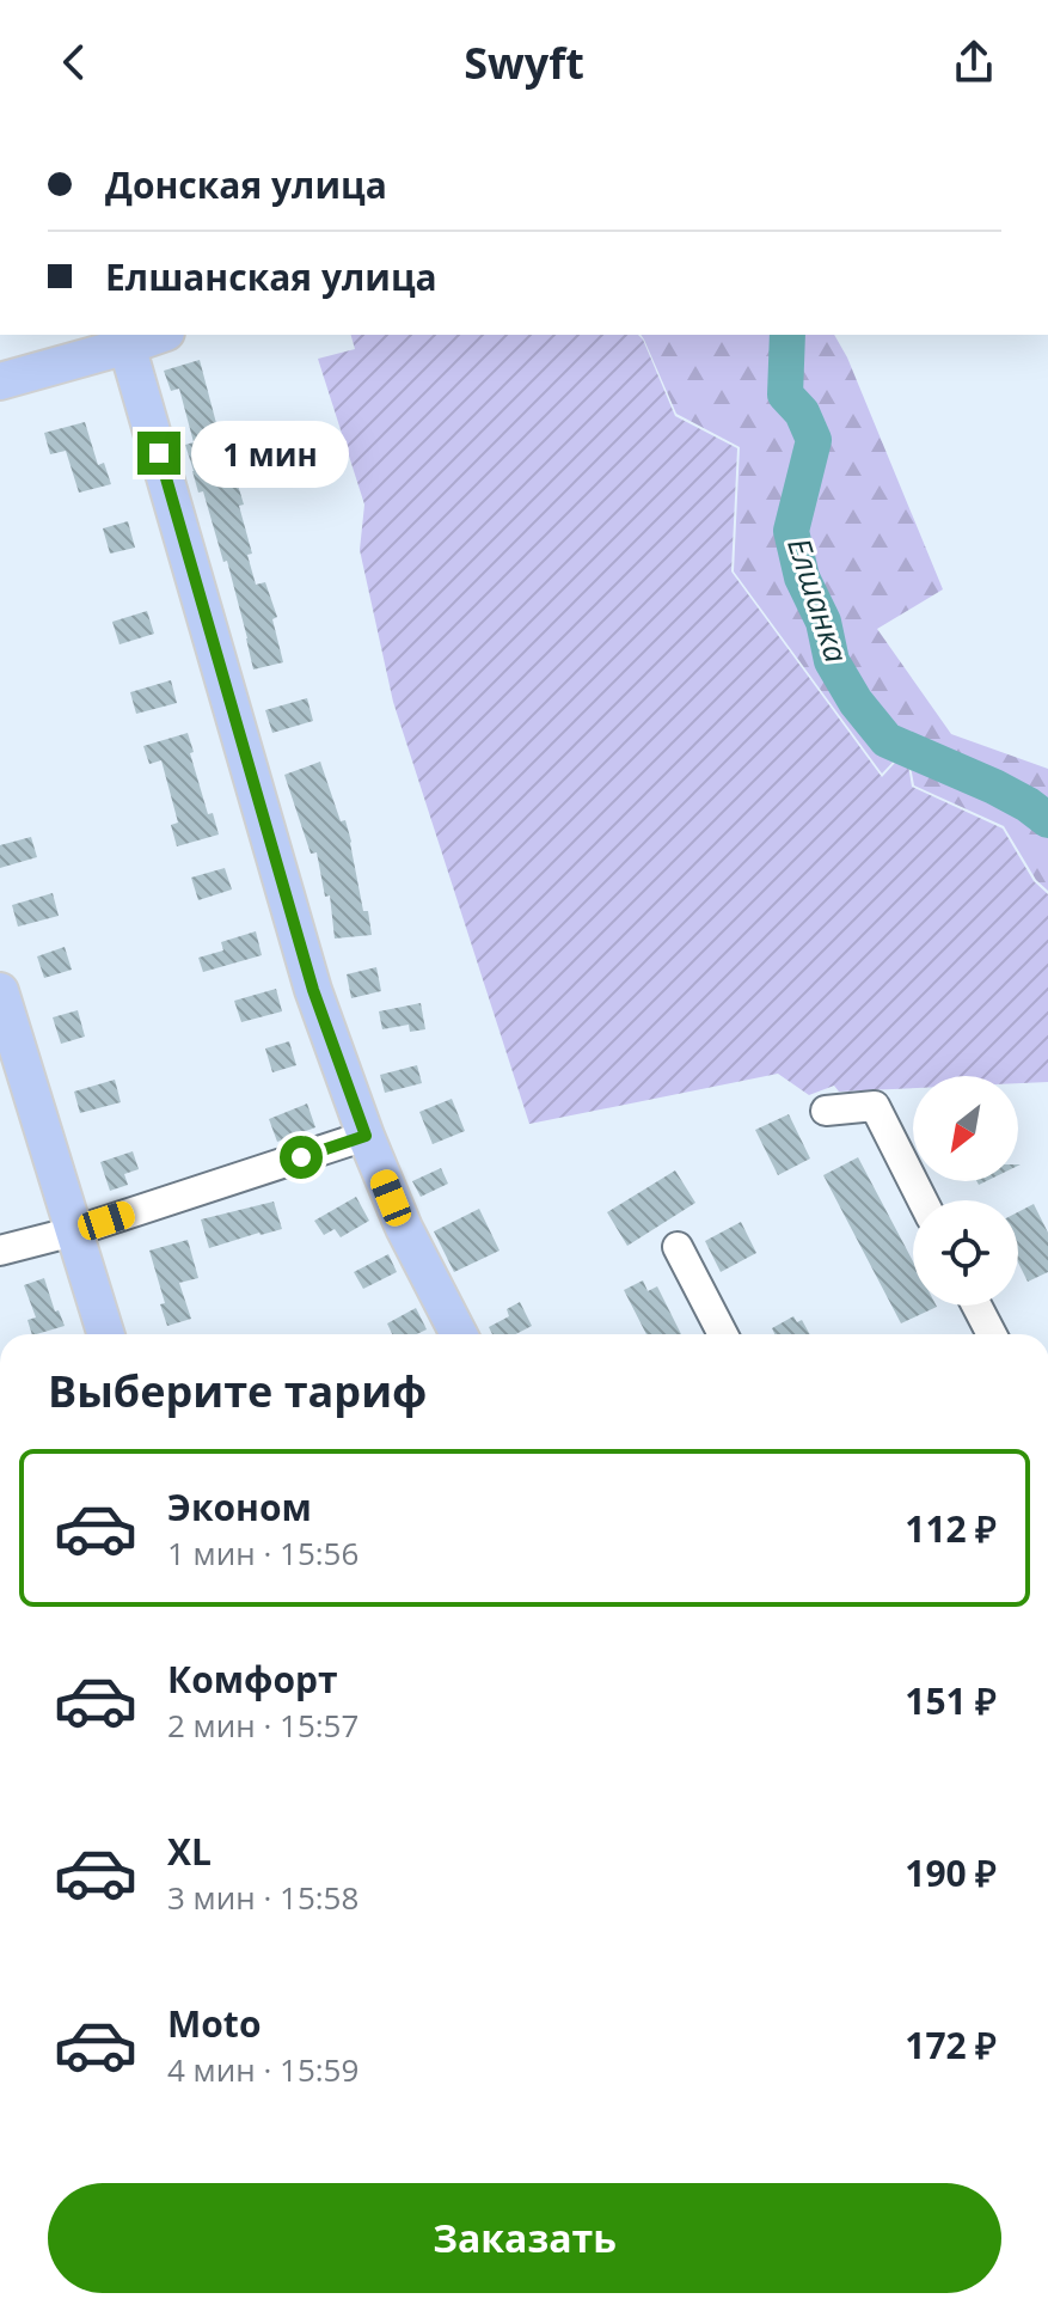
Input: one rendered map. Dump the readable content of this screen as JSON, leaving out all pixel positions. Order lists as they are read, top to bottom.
{
  "water": ["Елшанка"],
  "north": "bottom left",
  "page": {
    "header": "Swyft",
    "banner": ["Донская улица", "Елшанская улица"],
    "bubble": "1 мин",
    "heading": "Выберите тариф",
    "list": [
      {
        "name": "Эконом",
        "note": "1 мин · 15:56",
        "value": "112 ₽"
      },
      {
        "name": "Комфорт",
        "note": "2 мин · 15:57",
        "value": "151 ₽"
      },
      {
        "name": "XL",
        "note": "3 мин · 15:58",
        "value": "190 ₽"
      },
      {
        "name": "Moto",
        "note": "4 мин · 15:59",
        "value": "172 ₽"
      }
    ],
    "buttons": "Заказать"
  }
}
